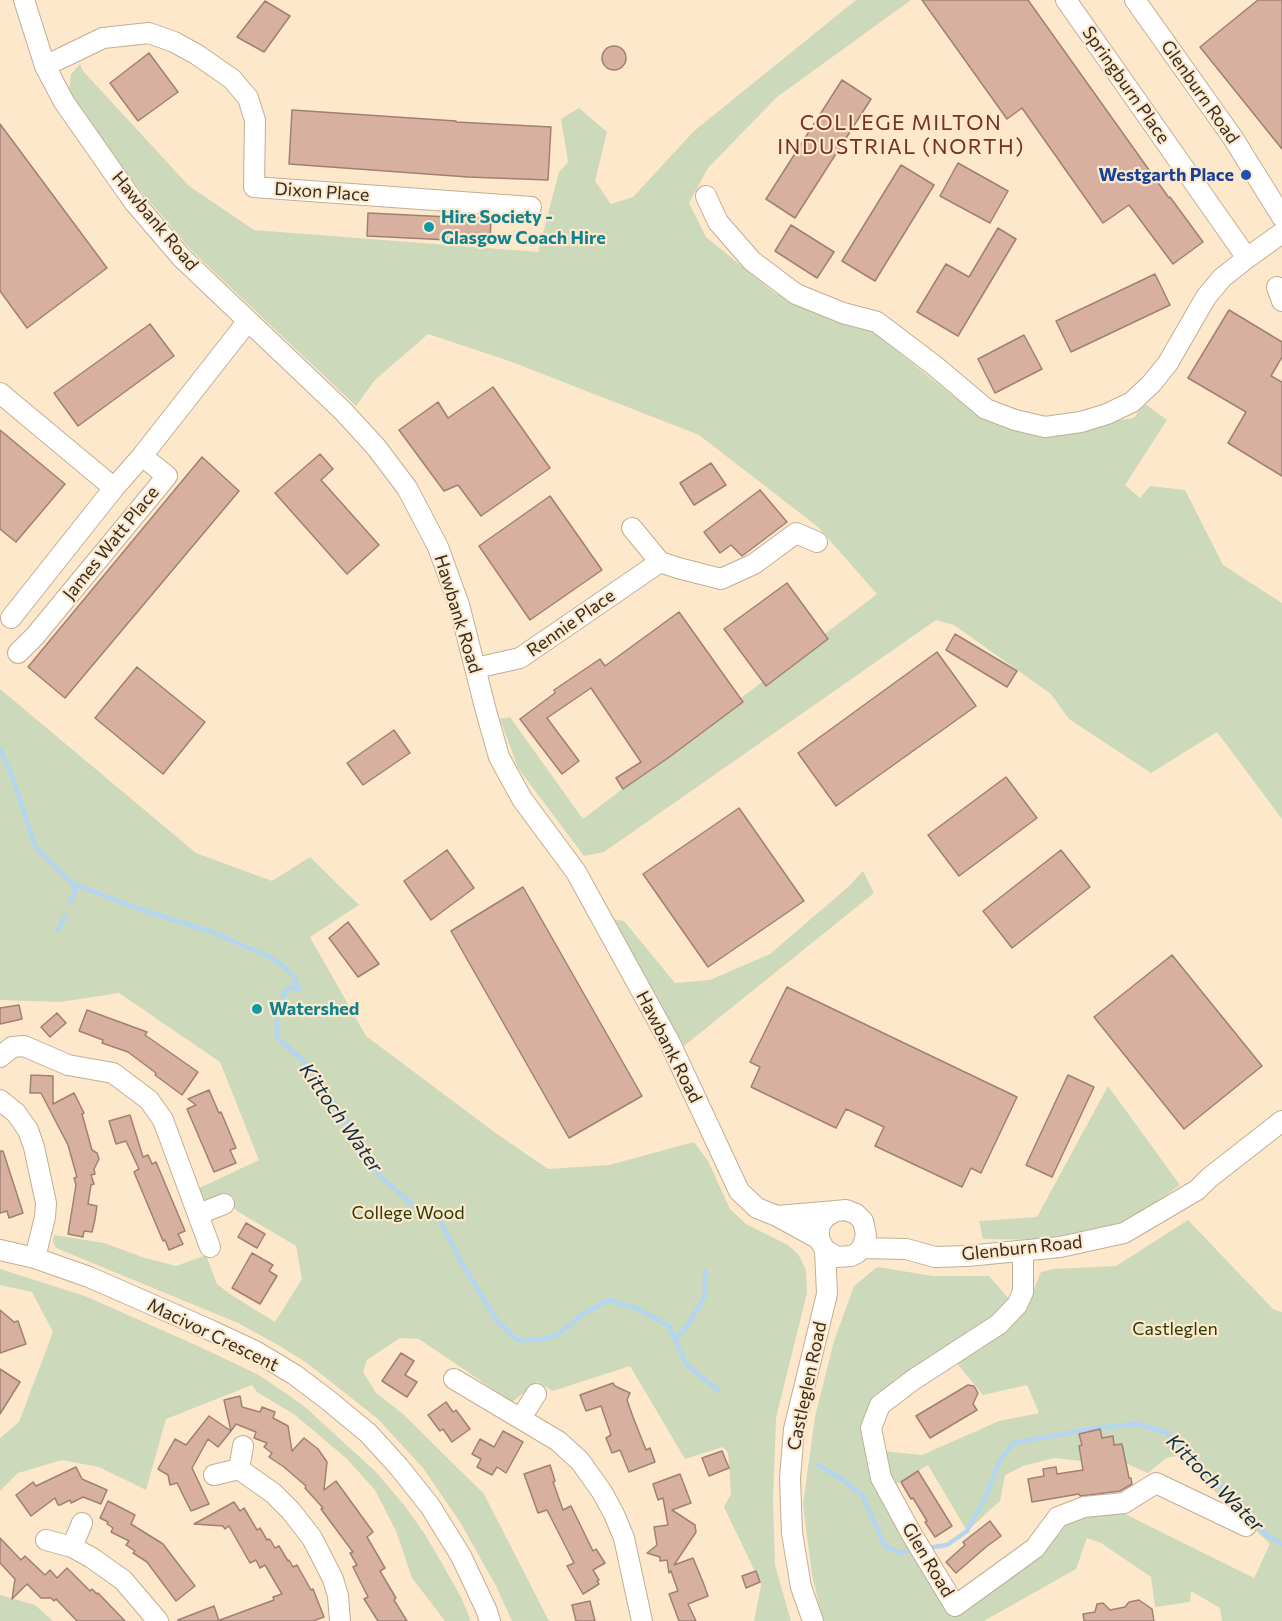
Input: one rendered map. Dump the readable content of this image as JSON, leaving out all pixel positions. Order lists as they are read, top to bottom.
{
  "streets": {
    "street": [
      "Springburn Place",
      "Glenburn Road",
      "Dixon Place",
      "Hawbank Road",
      "James Watt Place",
      "Rennie Place",
      "Macivor Crescent",
      "Castleglen Road",
      "Glen Road"
    ]
  },
  "crossings": [
    ["Glenburn Road", "Hawbank Road"],
    ["Glenburn Road", "Castleglen Road"],
    ["Glenburn Road", "Glen Road"],
    ["Dixon Place", "Hawbank Road"],
    ["Hawbank Road", "James Watt Place"],
    ["Hawbank Road", "Rennie Place"],
    ["Hawbank Road", "Castleglen Road"]
  ],
  "districts": ["COLLEGE MILTON INDUSTRIAL (NORTH)"],
  "water": ["Kittoch Water"],
  "parks": ["College Wood", "Castleglen"],
  "places": ["Westgarth Place", "Hire Society - Glasgow Coach Hire", "Watershed"]
}
